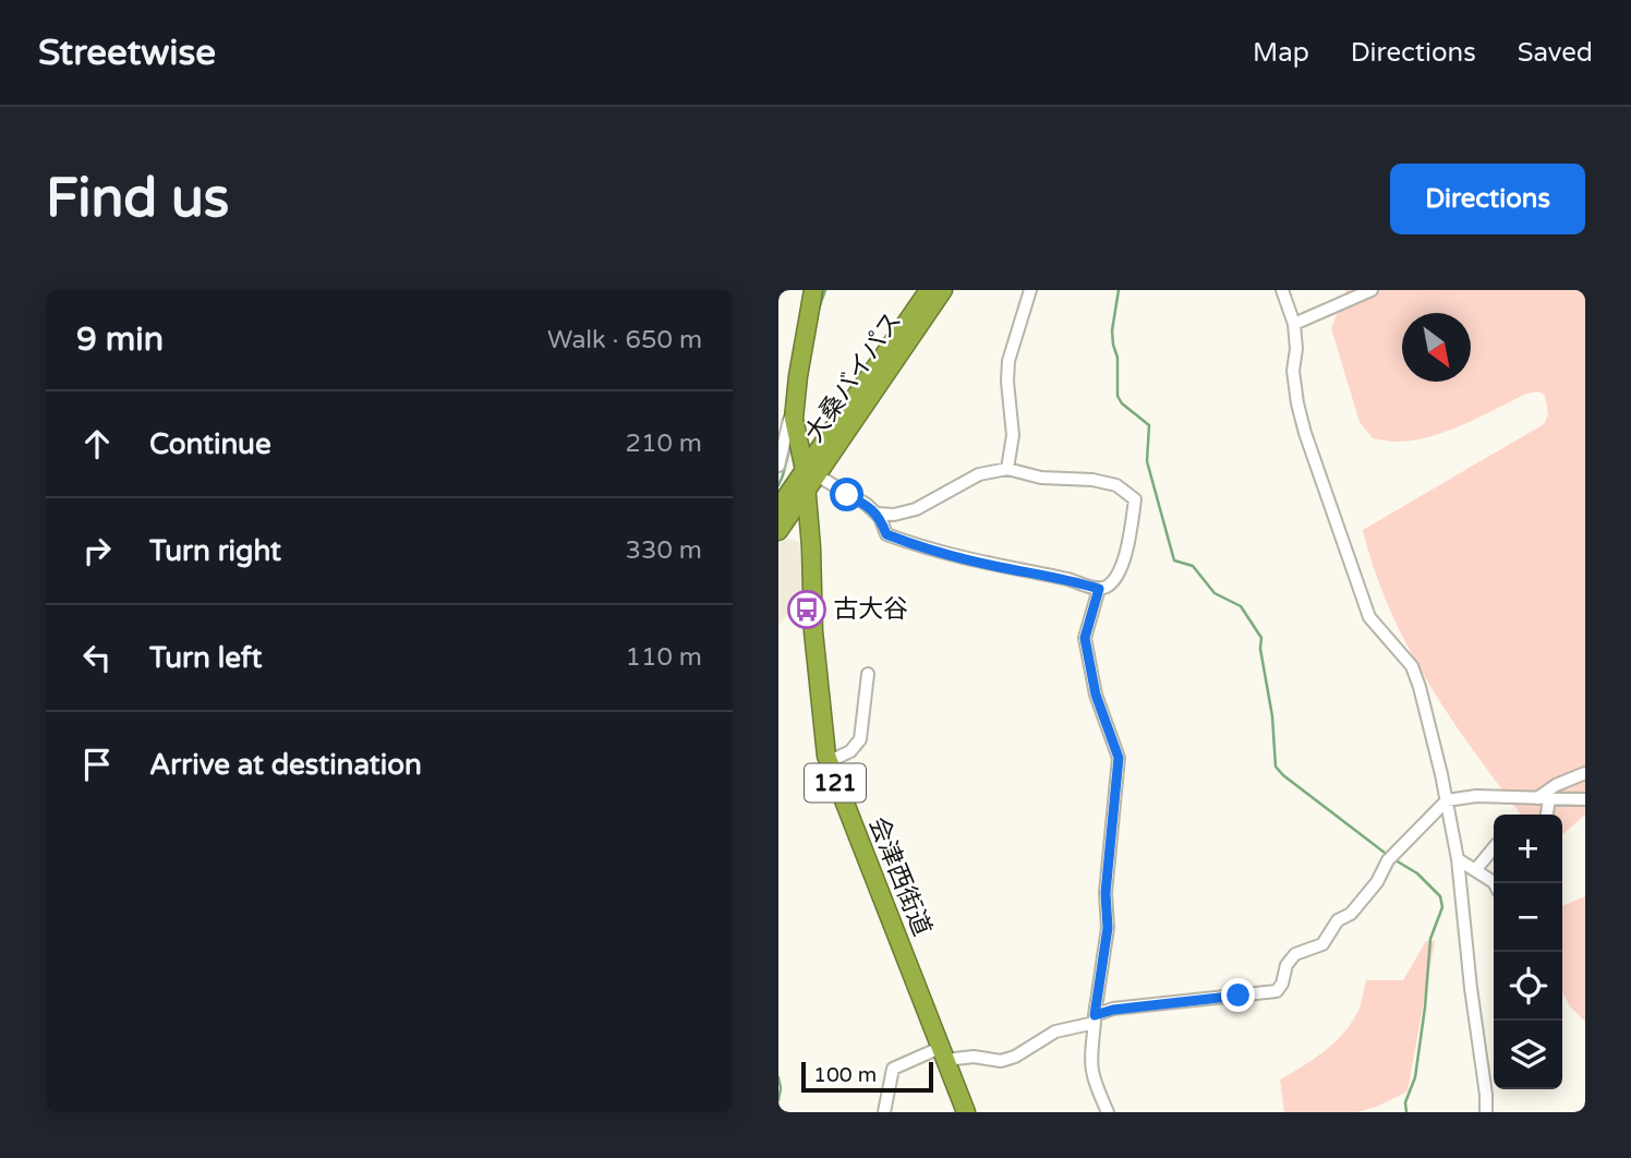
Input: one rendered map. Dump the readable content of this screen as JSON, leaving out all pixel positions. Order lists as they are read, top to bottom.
{
  "streets": {
    "highway": ["大桑バイパス", "121", "会津西街道"]
  },
  "crossings": [
    ["大桑バイパス", "会津西街道"]
  ],
  "places": {
    "bus stop": ["古大谷"]
  },
  "scale_bar": "100 m",
  "north": "bottom right",
  "page": {
    "header": "Streetwise",
    "nav": ["Map", "Directions", "Saved"],
    "buttons": "Directions",
    "title": "Find us",
    "heading": ["9 min", "Walk · 650 m"],
    "list": [
      ["Continue", "210 m"],
      ["Turn right", "330 m"],
      ["Turn left", "110 m"],
      "Arrive at destination"
    ],
    "map_buttons": ["+", "−"],
    "scale": "100 m"
  }
}
